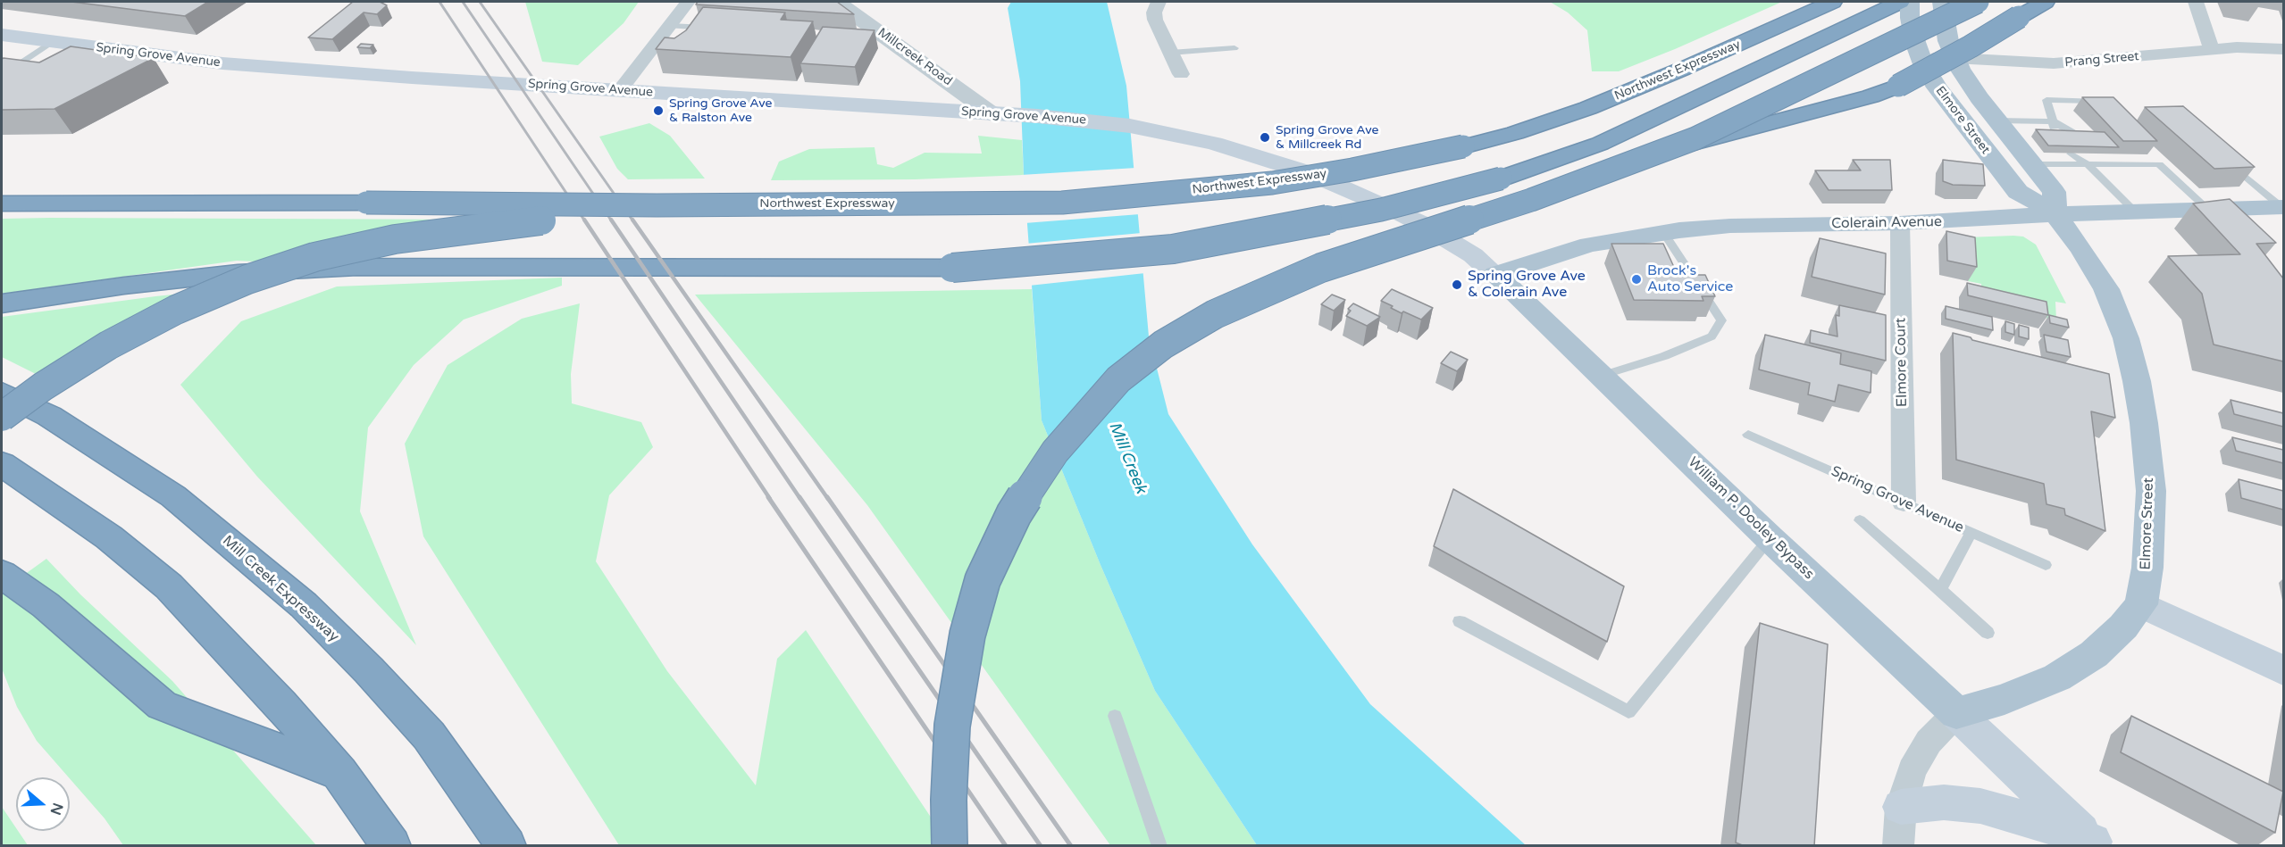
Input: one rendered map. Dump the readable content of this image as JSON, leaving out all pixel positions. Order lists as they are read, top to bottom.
{
  "streets": {
    "highway": ["Northwest Expressway", "Mill Creek Expressway"],
    "main road": [
      "Spring Grove Avenue",
      "Elmore Street",
      "Colerain Avenue",
      "William P. Dooley Bypass"
    ],
    "street": ["Millcreek Road", "Prang Street", "Elmore Court"]
  },
  "crossings": [
    ["Spring Grove Avenue", "Millcreek Road"],
    ["Spring Grove Avenue", "Elmore Court"],
    ["Spring Grove Avenue", "William P. Dooley Bypass"],
    ["Prang Street", "Elmore Street"],
    ["Elmore Street", "Colerain Avenue"],
    ["Elmore Street", "William P. Dooley Bypass"],
    ["Colerain Avenue", "Elmore Court"],
    ["Colerain Avenue", "William P. Dooley Bypass"]
  ],
  "water": ["Mill Creek"],
  "places": [
    "Spring Grove Ave & Ralston Ave",
    "Spring Grove Ave & Millcreek Rd",
    "Brock's Auto Service",
    "Spring Grove Ave & Colerain Ave"
  ],
  "north": "right"
}
